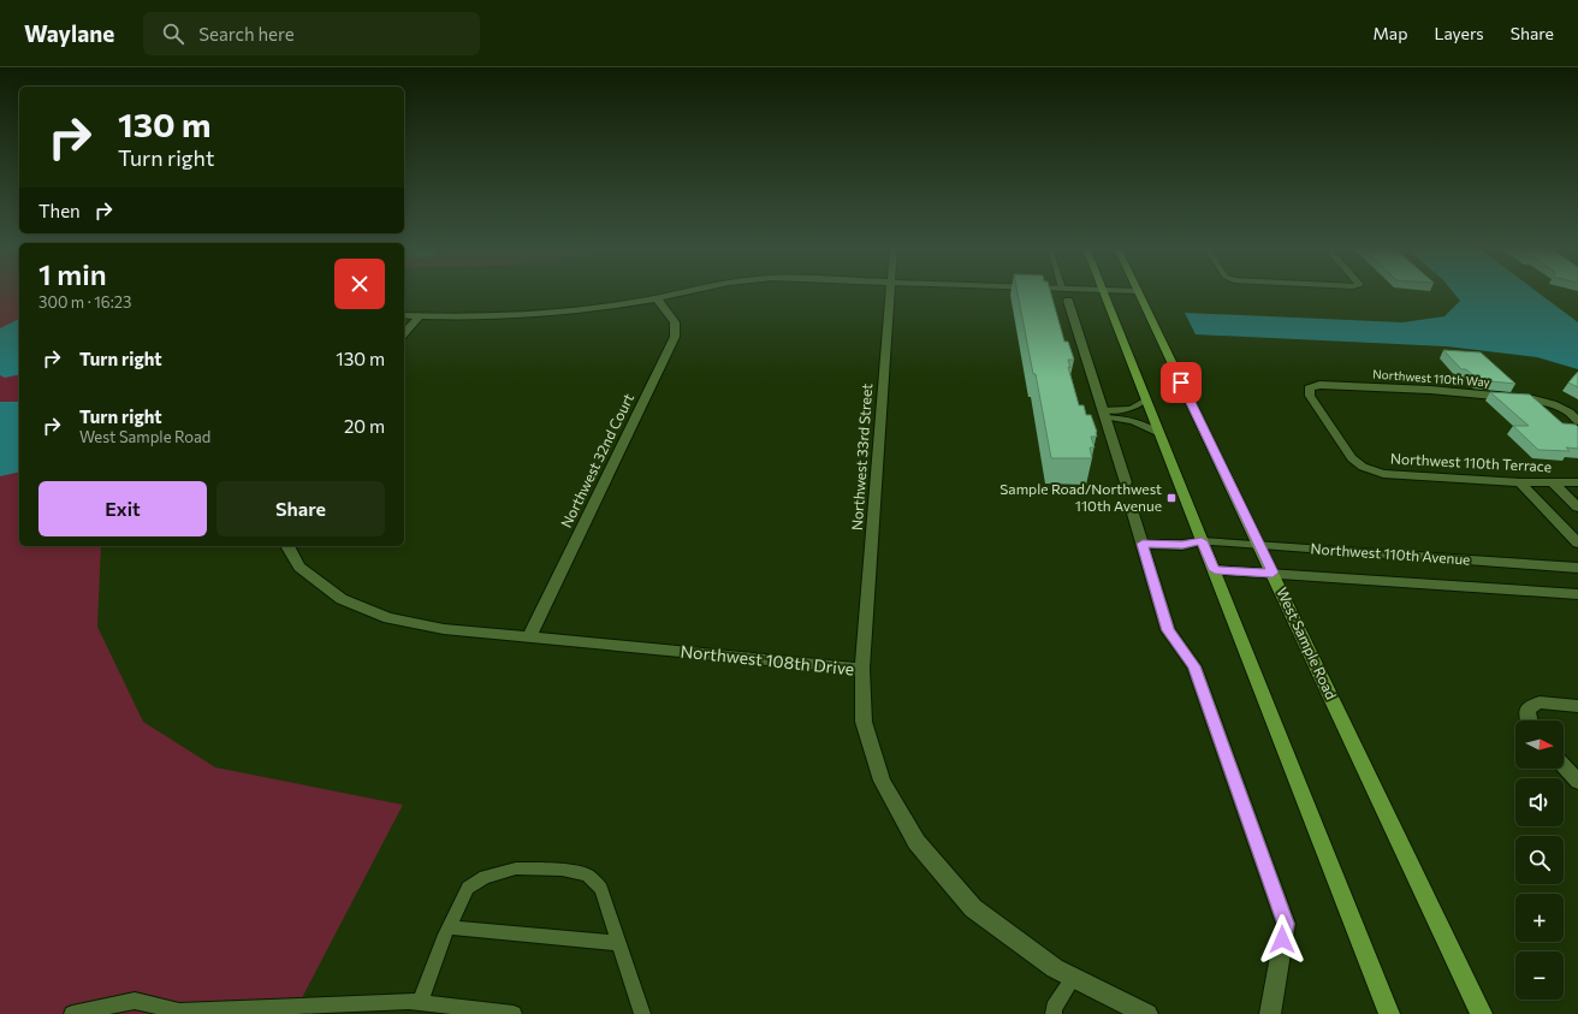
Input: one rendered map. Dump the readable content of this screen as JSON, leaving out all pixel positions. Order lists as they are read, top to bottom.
{
  "streets": {
    "main road": ["West Sample Road"],
    "street": [
      "Northwest 110th Way",
      "Northwest 33rd Street",
      "Northwest 32nd Court",
      "Northwest 110th Terrace",
      "Northwest 110th Avenue",
      "Northwest 108th Drive"
    ]
  },
  "crossings": [
    ["Northwest 110th Way", "Northwest 110th Terrace"],
    ["Northwest 33rd Street", "Northwest 108th Drive"],
    ["Northwest 32nd Court", "Northwest 108th Drive"],
    ["Northwest 110th Avenue", "West Sample Road"]
  ],
  "places": {
    "transit": ["Sample Road/Northwest 110th Avenue"]
  },
  "north": "right",
  "page": {
    "header": "Waylane",
    "search": "Search here",
    "nav": ["Map", "Layers", "Share"],
    "turn": ["130 m", "Turn right"],
    "then": "Then",
    "heading": ["1 min", "300 m · 16:23"],
    "list": [
      {
        "name": "Turn right",
        "value": "130 m"
      },
      {
        "name": "Turn right",
        "note": "West Sample Road",
        "value": "20 m"
      }
    ],
    "buttons": ["Exit", "Share"],
    "map_buttons": ["+", "−"]
  }
}
